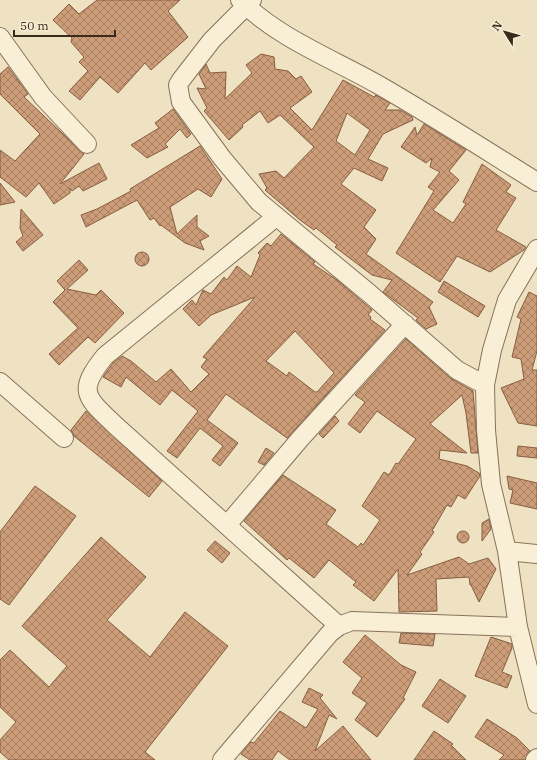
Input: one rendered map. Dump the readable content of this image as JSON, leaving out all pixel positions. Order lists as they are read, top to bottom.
{
  "scale_bar": "50 m",
  "north": "top left"
}
